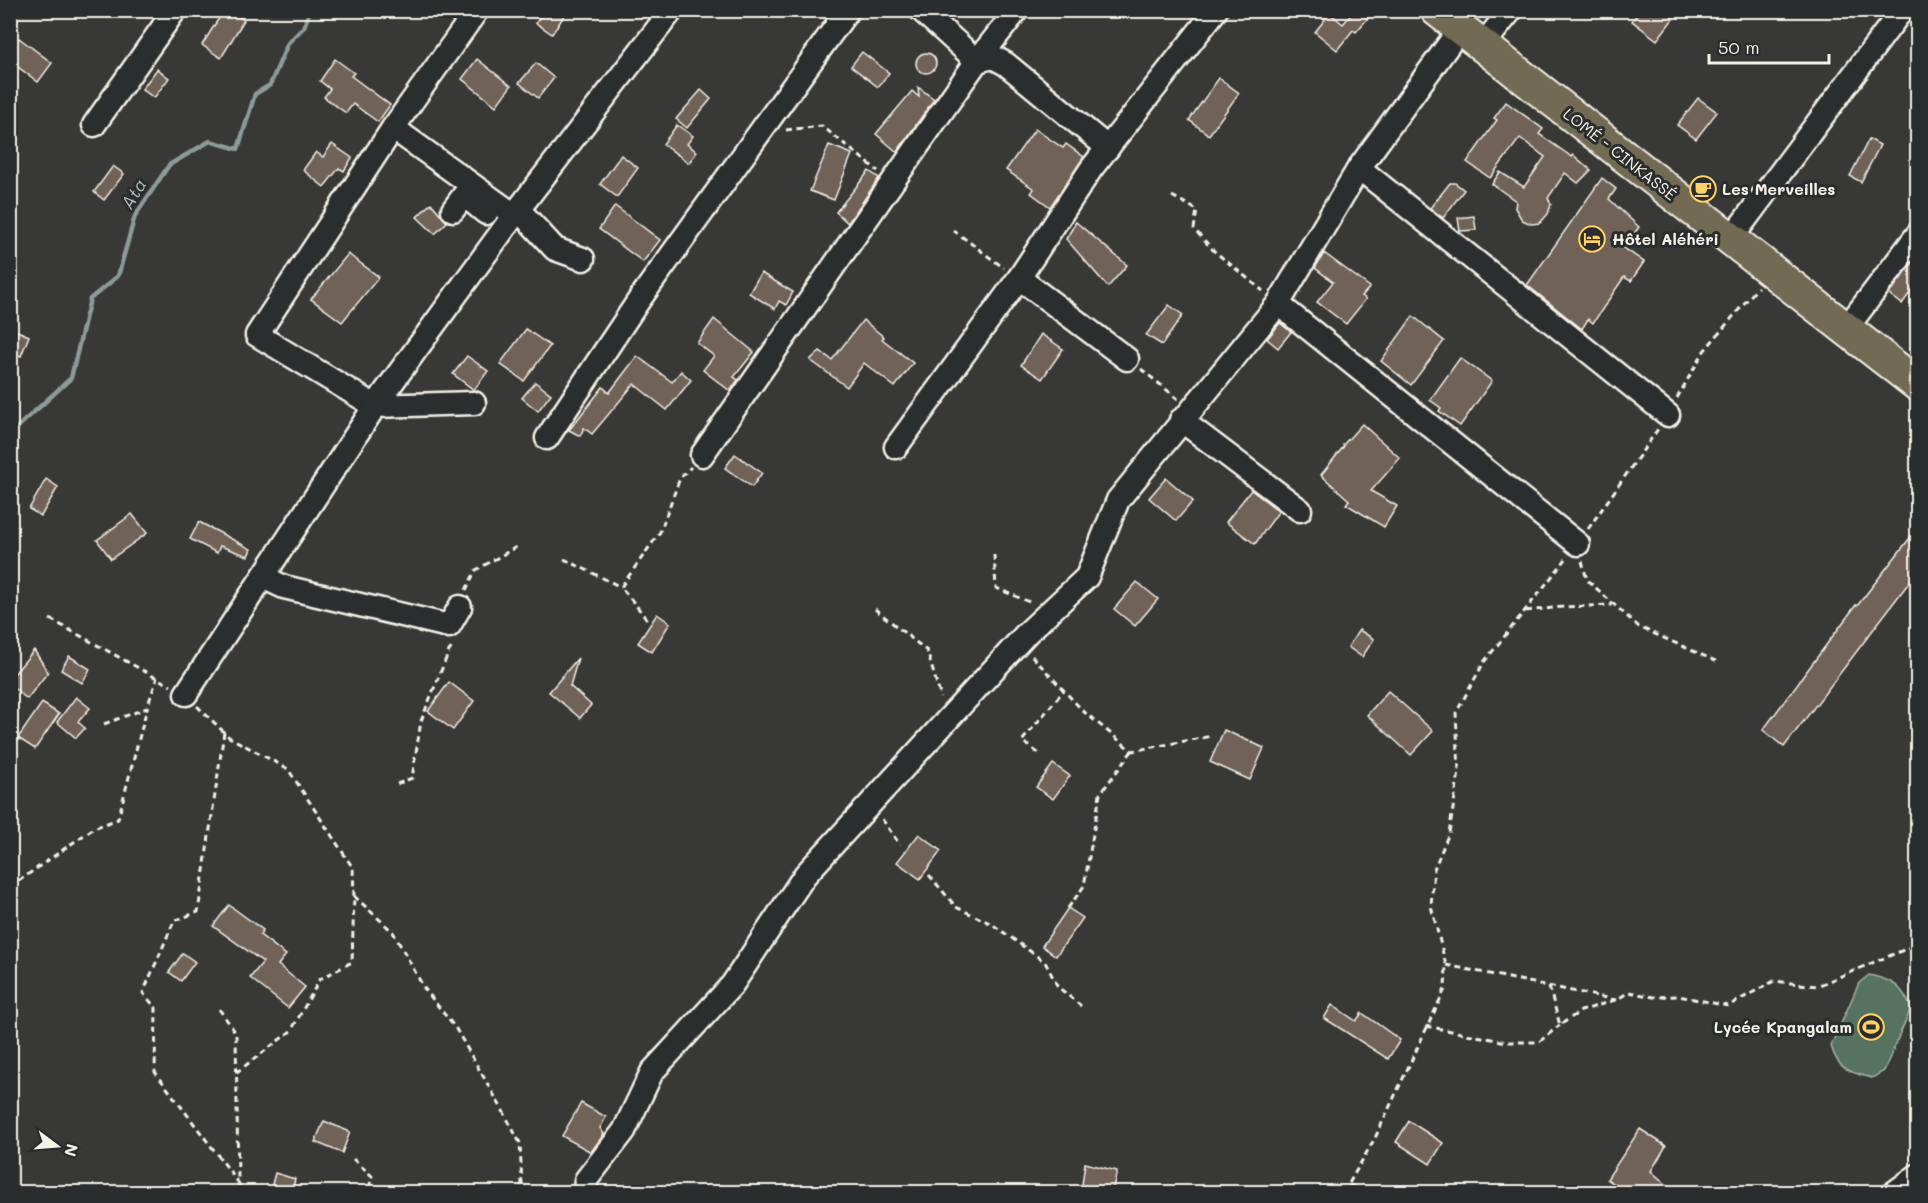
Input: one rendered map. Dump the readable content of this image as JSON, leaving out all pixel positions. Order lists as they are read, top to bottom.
{
  "streets": {
    "highway": ["LOMÉ - CINKASSÉ"]
  },
  "water": ["Ata"],
  "places": {
    "cafe": ["Les Merveilles"],
    "hotel": ["Hôtel Aléhéri"],
    "sports": ["Lycée Kpangalam"]
  },
  "scale_bar": "50 m",
  "north": "right"
}
